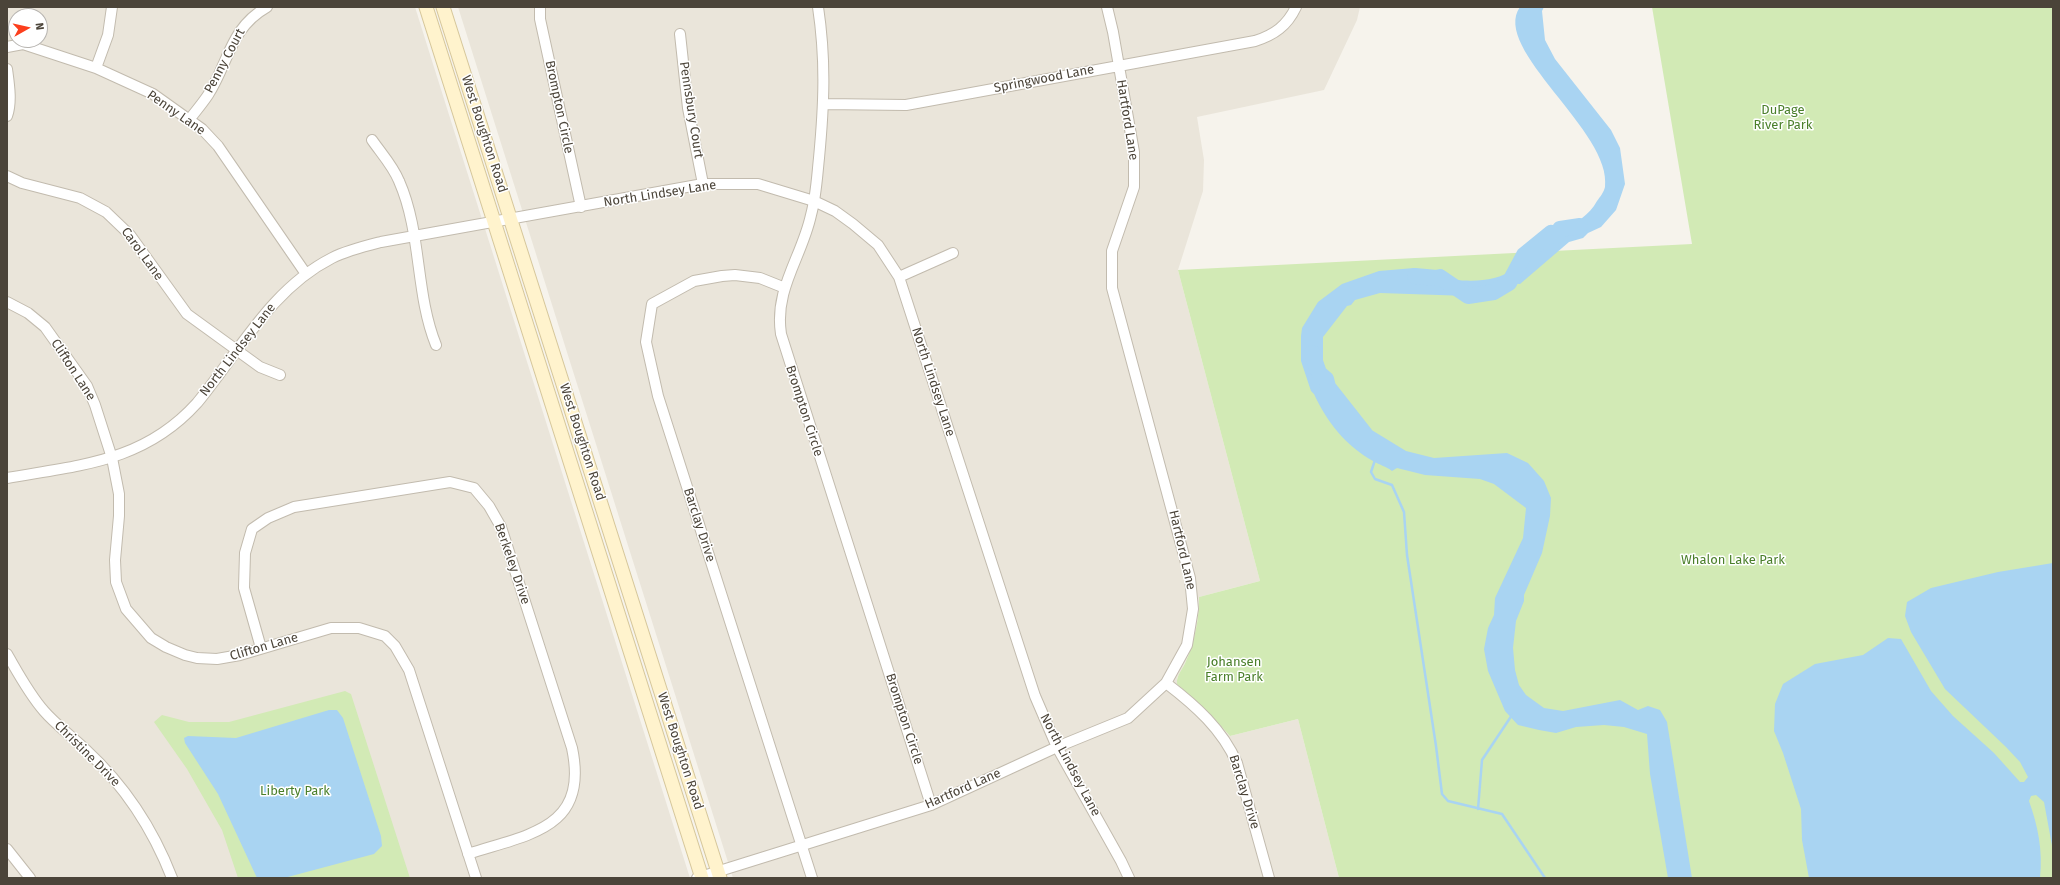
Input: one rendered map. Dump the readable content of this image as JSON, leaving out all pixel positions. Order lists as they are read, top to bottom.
{
  "streets": {
    "main road": ["West Boughton Road"],
    "street": [
      "Penny Court",
      "Springwood Lane",
      "Brompton Circle",
      "Pennsbury Court",
      "Penny Lane",
      "Hartford Lane",
      "North Lindsey Lane",
      "Carol Lane",
      "Clifton Lane",
      "Barclay Drive",
      "Berkeley Drive",
      "Christine Drive"
    ]
  },
  "crossings": [
    ["Penny Court", "Penny Lane"],
    ["Springwood Lane", "Brompton Circle"],
    ["Springwood Lane", "Hartford Lane"],
    ["Brompton Circle", "Hartford Lane"],
    ["Brompton Circle", "North Lindsey Lane"],
    ["Brompton Circle", "Barclay Drive"],
    ["Pennsbury Court", "North Lindsey Lane"],
    ["Penny Lane", "North Lindsey Lane"],
    ["Hartford Lane", "West Boughton Road"],
    ["Hartford Lane", "North Lindsey Lane"],
    ["Hartford Lane", "Barclay Drive"],
    ["West Boughton Road", "North Lindsey Lane"],
    ["North Lindsey Lane", "Carol Lane"],
    ["North Lindsey Lane", "Clifton Lane"],
    ["Clifton Lane", "Berkeley Drive"]
  ],
  "parks": [
    "DuPage River Park",
    "Whalon Lake Park",
    "Johansen Farm Park",
    "Liberty Park"
  ],
  "north": "right"
}
